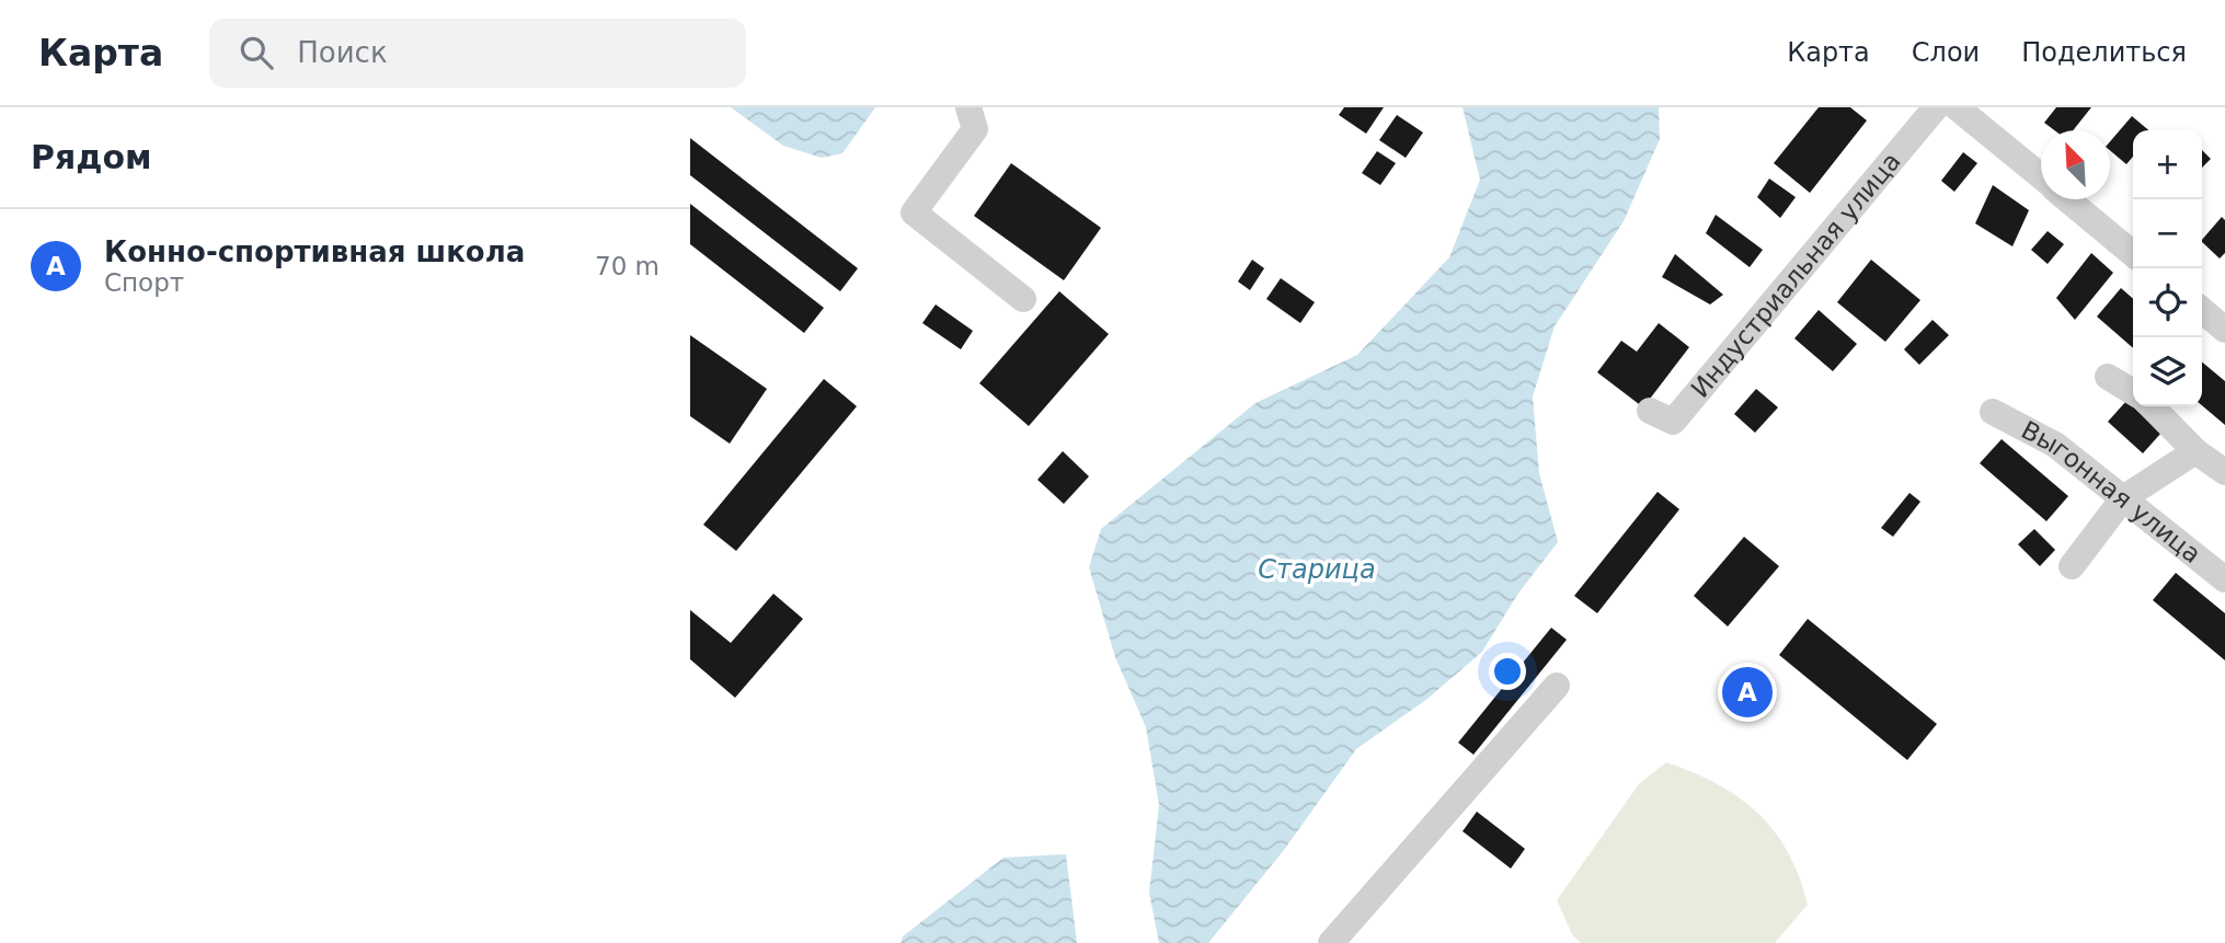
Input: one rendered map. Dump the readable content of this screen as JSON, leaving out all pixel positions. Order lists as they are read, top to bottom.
{
  "streets": {
    "street": ["Индустриальная улица", "Выгонная улица"]
  },
  "water": ["Старица"],
  "north": "top left",
  "page": {
    "header": "Карта",
    "search": "Поиск",
    "nav": ["Карта", "Слои", "Поделиться"],
    "heading": "Рядом",
    "map_buttons": ["+", "−"],
    "list": [
      {
        "mark": "A",
        "name": "Конно-спортивная школа",
        "note": "Спорт",
        "value": "70 m"
      }
    ],
    "pins": "A"
  }
}
